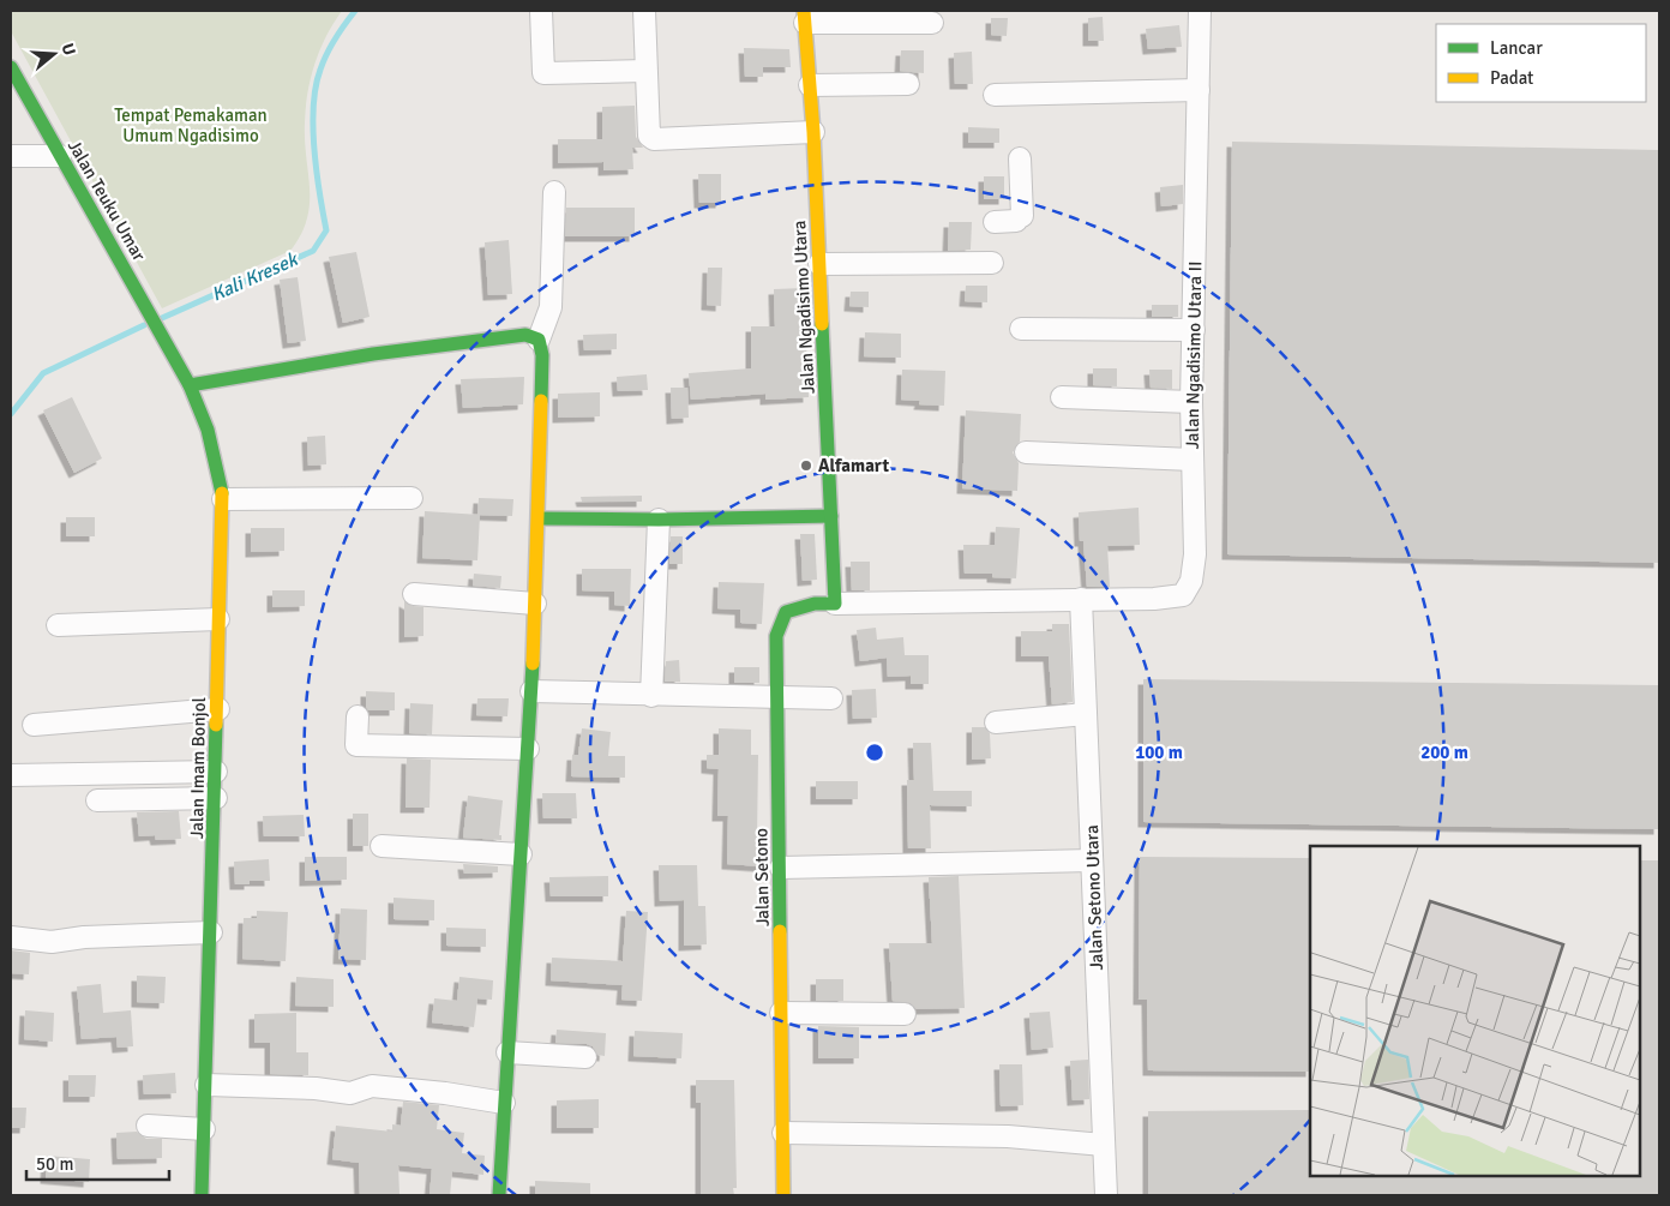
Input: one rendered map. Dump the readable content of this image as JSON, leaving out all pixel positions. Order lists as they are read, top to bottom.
{
  "streets": {
    "street": [
      "Jalan Teuku Umar",
      "Jalan Ngadisimo Utara",
      "Jalan Ngadisimo Utara II",
      "Jalan Imam Bonjol",
      "Jalan Setono",
      "Jalan Setono Utara"
    ]
  },
  "crossings": [
    ["Jalan Teuku Umar", "Jalan Imam Bonjol"],
    ["Jalan Ngadisimo Utara", "Jalan Setono"],
    ["Jalan Ngadisimo Utara II", "Jalan Setono Utara"]
  ],
  "water": ["Kali Kresek"],
  "parks": ["Tempat Pemakaman Umum Ngadisimo"],
  "places": ["Alfamart"],
  "legend": ["Lancar", "Padat"],
  "scale_bar": "50 m",
  "north": "right",
  "rings": ["100 m", "200 m"]
}
